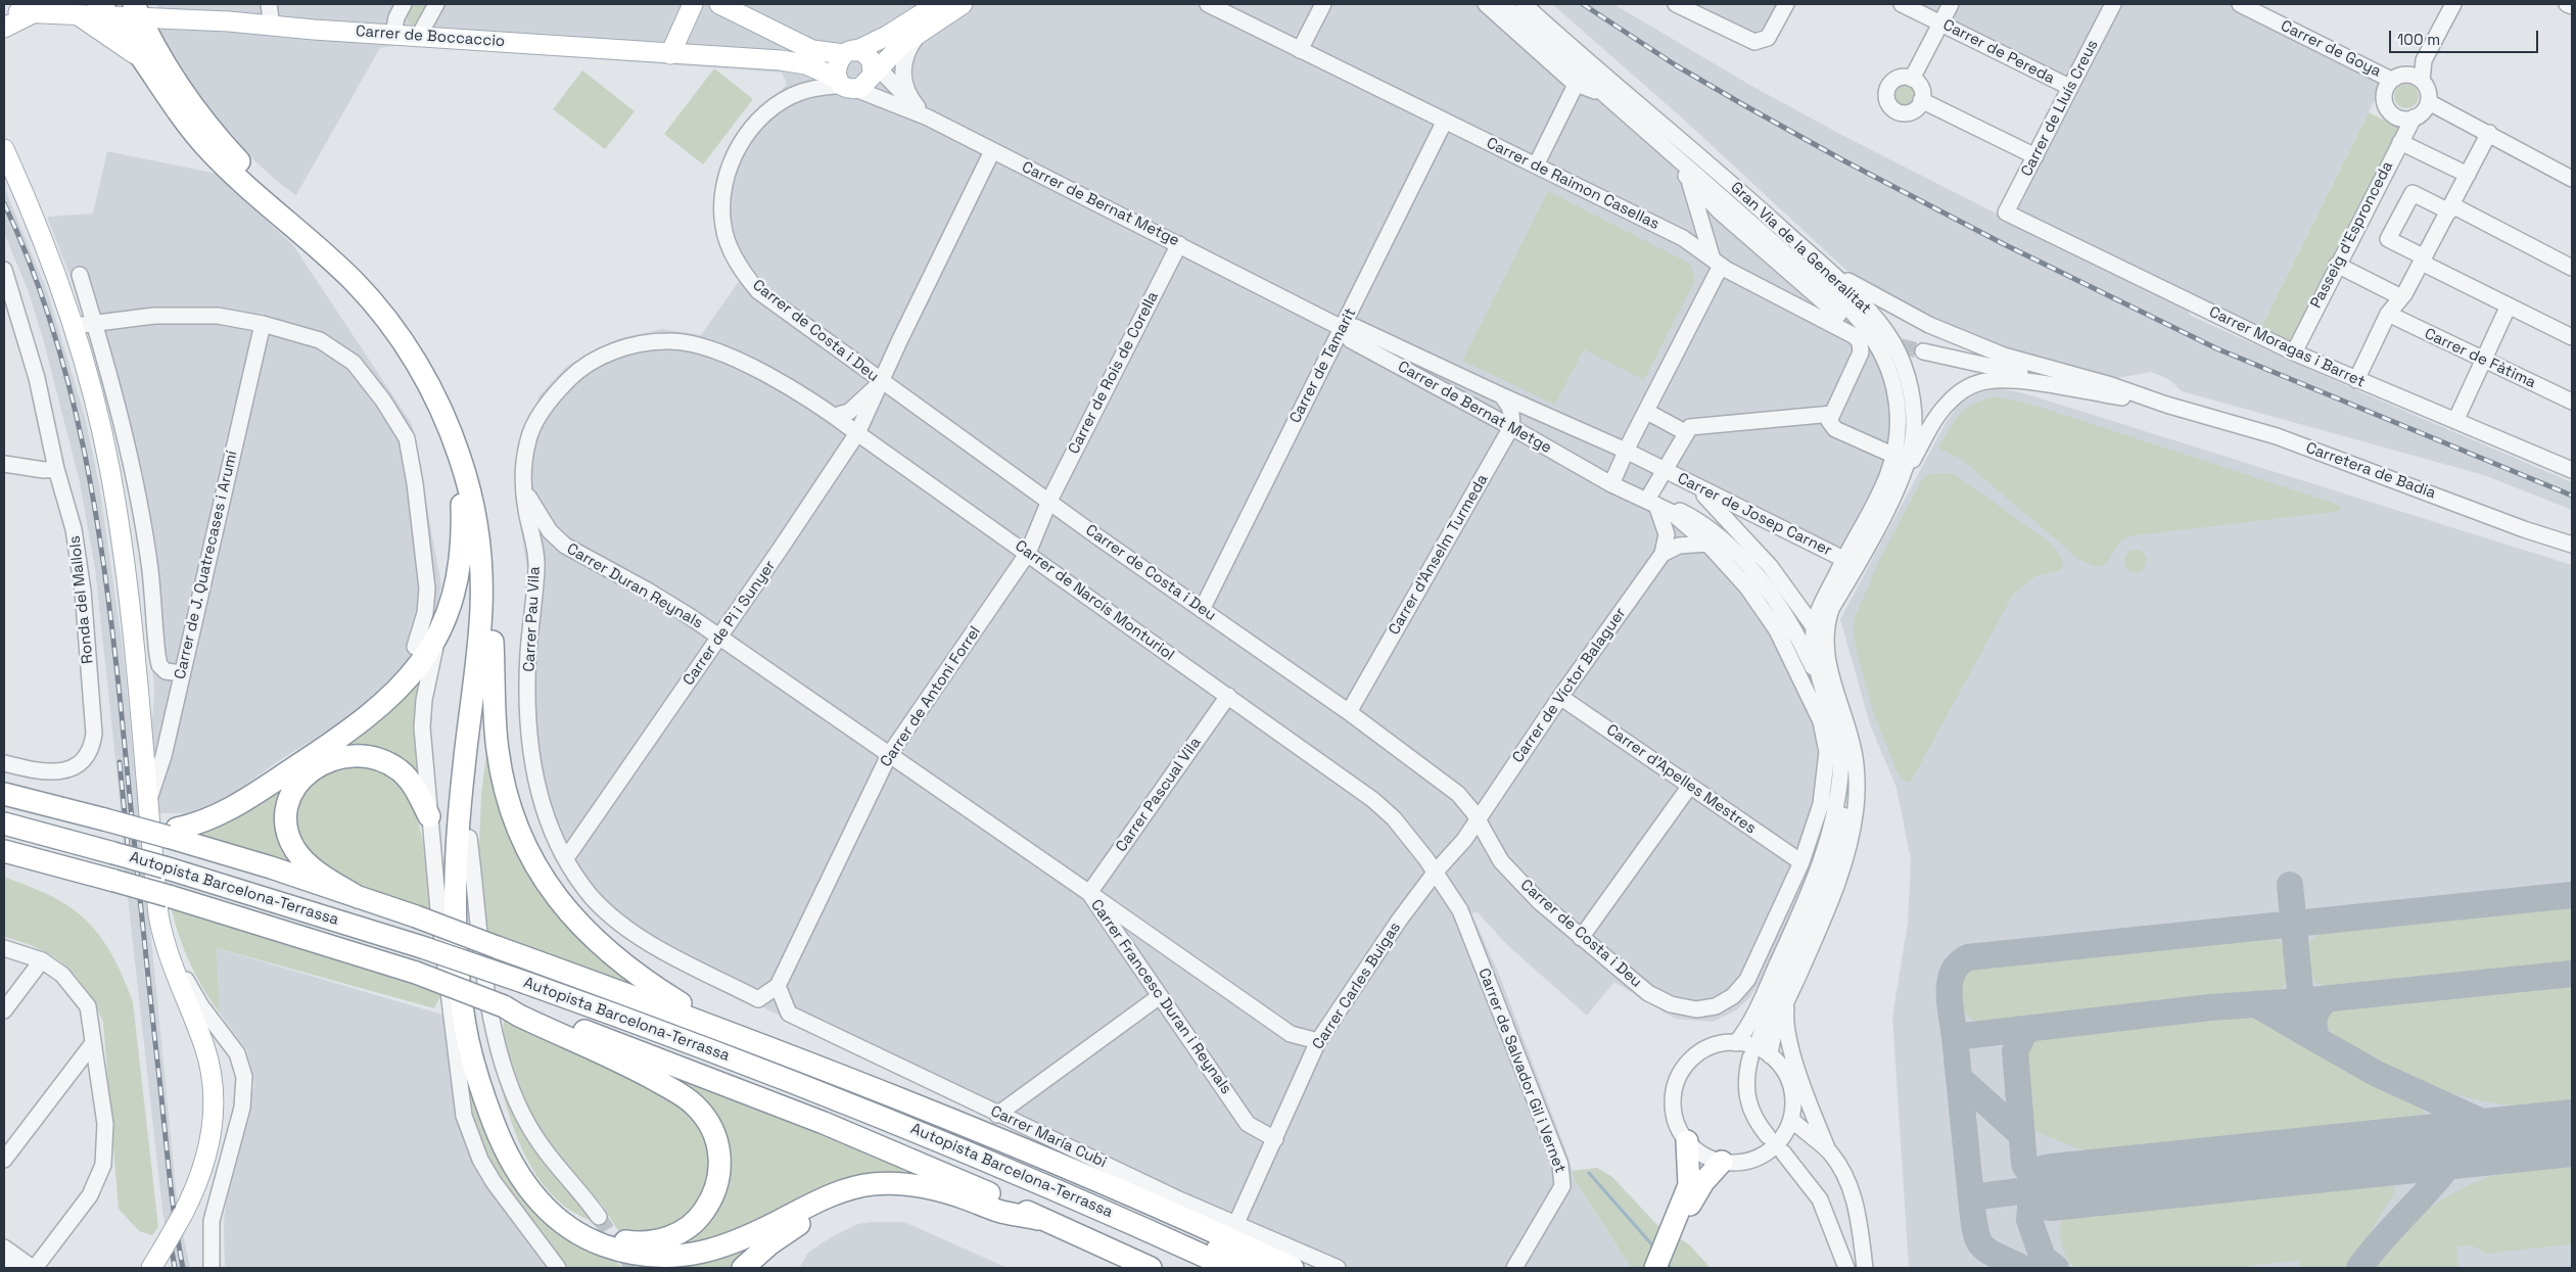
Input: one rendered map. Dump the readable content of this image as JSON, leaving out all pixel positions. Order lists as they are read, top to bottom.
{
  "streets": {
    "highway": ["Autopista Barcelona-Terrassa"],
    "main road": ["Carrer de Boccaccio"],
    "street": [
      "Carrer de Goya",
      "Carrer de Pereda",
      "Carrer de Lluís Creus",
      "Carrer de Raimon Casellas",
      "Carrer de Bernat Metge",
      "Passeig d'Espronceda",
      "Gran Via de la Generalitat",
      "Carrer de Costa i Deu",
      "Carrer Moragas i Barret",
      "Carrer de Fàtima",
      "Carrer de Tamarit",
      "Carrer de Rois de Corella",
      "Carretera de Badia",
      "Carrer de Josep Carner",
      "Carrer d'Anselm Turmeda",
      "Carrer de J. Quatrecases i Arumí",
      "Carrer Duran Reynals",
      "Ronda del Mallols",
      "Carrer de Narcís Monturiol",
      "Carrer Pau Vila",
      "Carrer de Pi i Sunyer",
      "Carrer de Víctor Balaguer",
      "Carrer de Antoni Forrel",
      "Carrer d'Apelles Mestres",
      "Carrer Pascual Vila",
      "Carrer Carles Buigas",
      "Carrer Francesc Duran i Reynals",
      "Carrer de Salvador Gil i Vernet",
      "Carrer María Cubi"
    ]
  },
  "crossings": [
    ["Carrer de Boccaccio", "Carrer de Bernat Metge"],
    ["Carrer de Boccaccio", "Carrer de Costa i Deu"],
    ["Carrer de Goya", "Passeig d'Espronceda"],
    ["Carrer de Pereda", "Carrer de Lluís Creus"],
    ["Carrer de Lluís Creus", "Carrer Moragas i Barret"],
    ["Carrer de Raimon Casellas", "Carrer de Tamarit"],
    ["Carrer de Bernat Metge", "Gran Via de la Generalitat"],
    ["Carrer de Bernat Metge", "Carrer de Costa i Deu"],
    ["Carrer de Bernat Metge", "Carrer de Tamarit"],
    ["Carrer de Bernat Metge", "Carrer de Rois de Corella"],
    ["Carrer de Bernat Metge", "Carrer de Josep Carner"],
    ["Carrer de Bernat Metge", "Carrer d'Anselm Turmeda"],
    ["Carrer de Bernat Metge", "Carrer de Pi i Sunyer"],
    ["Carrer de Bernat Metge", "Carrer d'Apelles Mestres"],
    ["Passeig d'Espronceda", "Carrer Moragas i Barret"],
    ["Gran Via de la Generalitat", "Carrer de Josep Carner"],
    ["Carrer de Costa i Deu", "Carrer de Tamarit"],
    ["Carrer de Costa i Deu", "Carrer de Rois de Corella"],
    ["Carrer de Costa i Deu", "Carrer d'Anselm Turmeda"],
    ["Carrer de Costa i Deu", "Carrer de Pi i Sunyer"],
    ["Carrer de Costa i Deu", "Carrer de Víctor Balaguer"],
    ["Carrer de Costa i Deu", "Carrer de Antoni Forrel"],
    ["Carrer de Costa i Deu", "Carrer Carles Buigas"],
    ["Carrer de Rois de Corella", "Carrer de Antoni Forrel"],
    ["Carrer Duran Reynals", "Carrer Pau Vila"],
    ["Carrer Duran Reynals", "Carrer de Pi i Sunyer"],
    ["Carrer Duran Reynals", "Carrer de Antoni Forrel"],
    ["Carrer Duran Reynals", "Carrer Francesc Duran i Reynals"],
    ["Carrer de Narcís Monturiol", "Carrer Pau Vila"],
    ["Carrer de Narcís Monturiol", "Carrer de Pi i Sunyer"],
    ["Carrer de Narcís Monturiol", "Carrer de Antoni Forrel"],
    ["Carrer de Narcís Monturiol", "Carrer Pascual Vila"],
    ["Carrer de Narcís Monturiol", "Carrer Carles Buigas"],
    ["Carrer de Narcís Monturiol", "Carrer de Salvador Gil i Vernet"],
    ["Carrer Pau Vila", "Carrer de Pi i Sunyer"],
    ["Carrer Pau Vila", "Carrer de Antoni Forrel"],
    ["Carrer de Pi i Sunyer", "Carrer de Antoni Forrel"],
    ["Carrer de Víctor Balaguer", "Carrer d'Apelles Mestres"],
    ["Carrer de Víctor Balaguer", "Carrer Carles Buigas"],
    ["Carrer de Antoni Forrel", "Carrer Francesc Duran i Reynals"],
    ["Carrer de Antoni Forrel", "Carrer María Cubi"],
    ["Carrer Pascual Vila", "Carrer Francesc Duran i Reynals"],
    ["Carrer Carles Buigas", "Carrer Francesc Duran i Reynals"],
    ["Carrer Carles Buigas", "Carrer de Salvador Gil i Vernet"],
    ["Carrer Carles Buigas", "Carrer María Cubi"]
  ],
  "scale_bar": "100 m"
}
